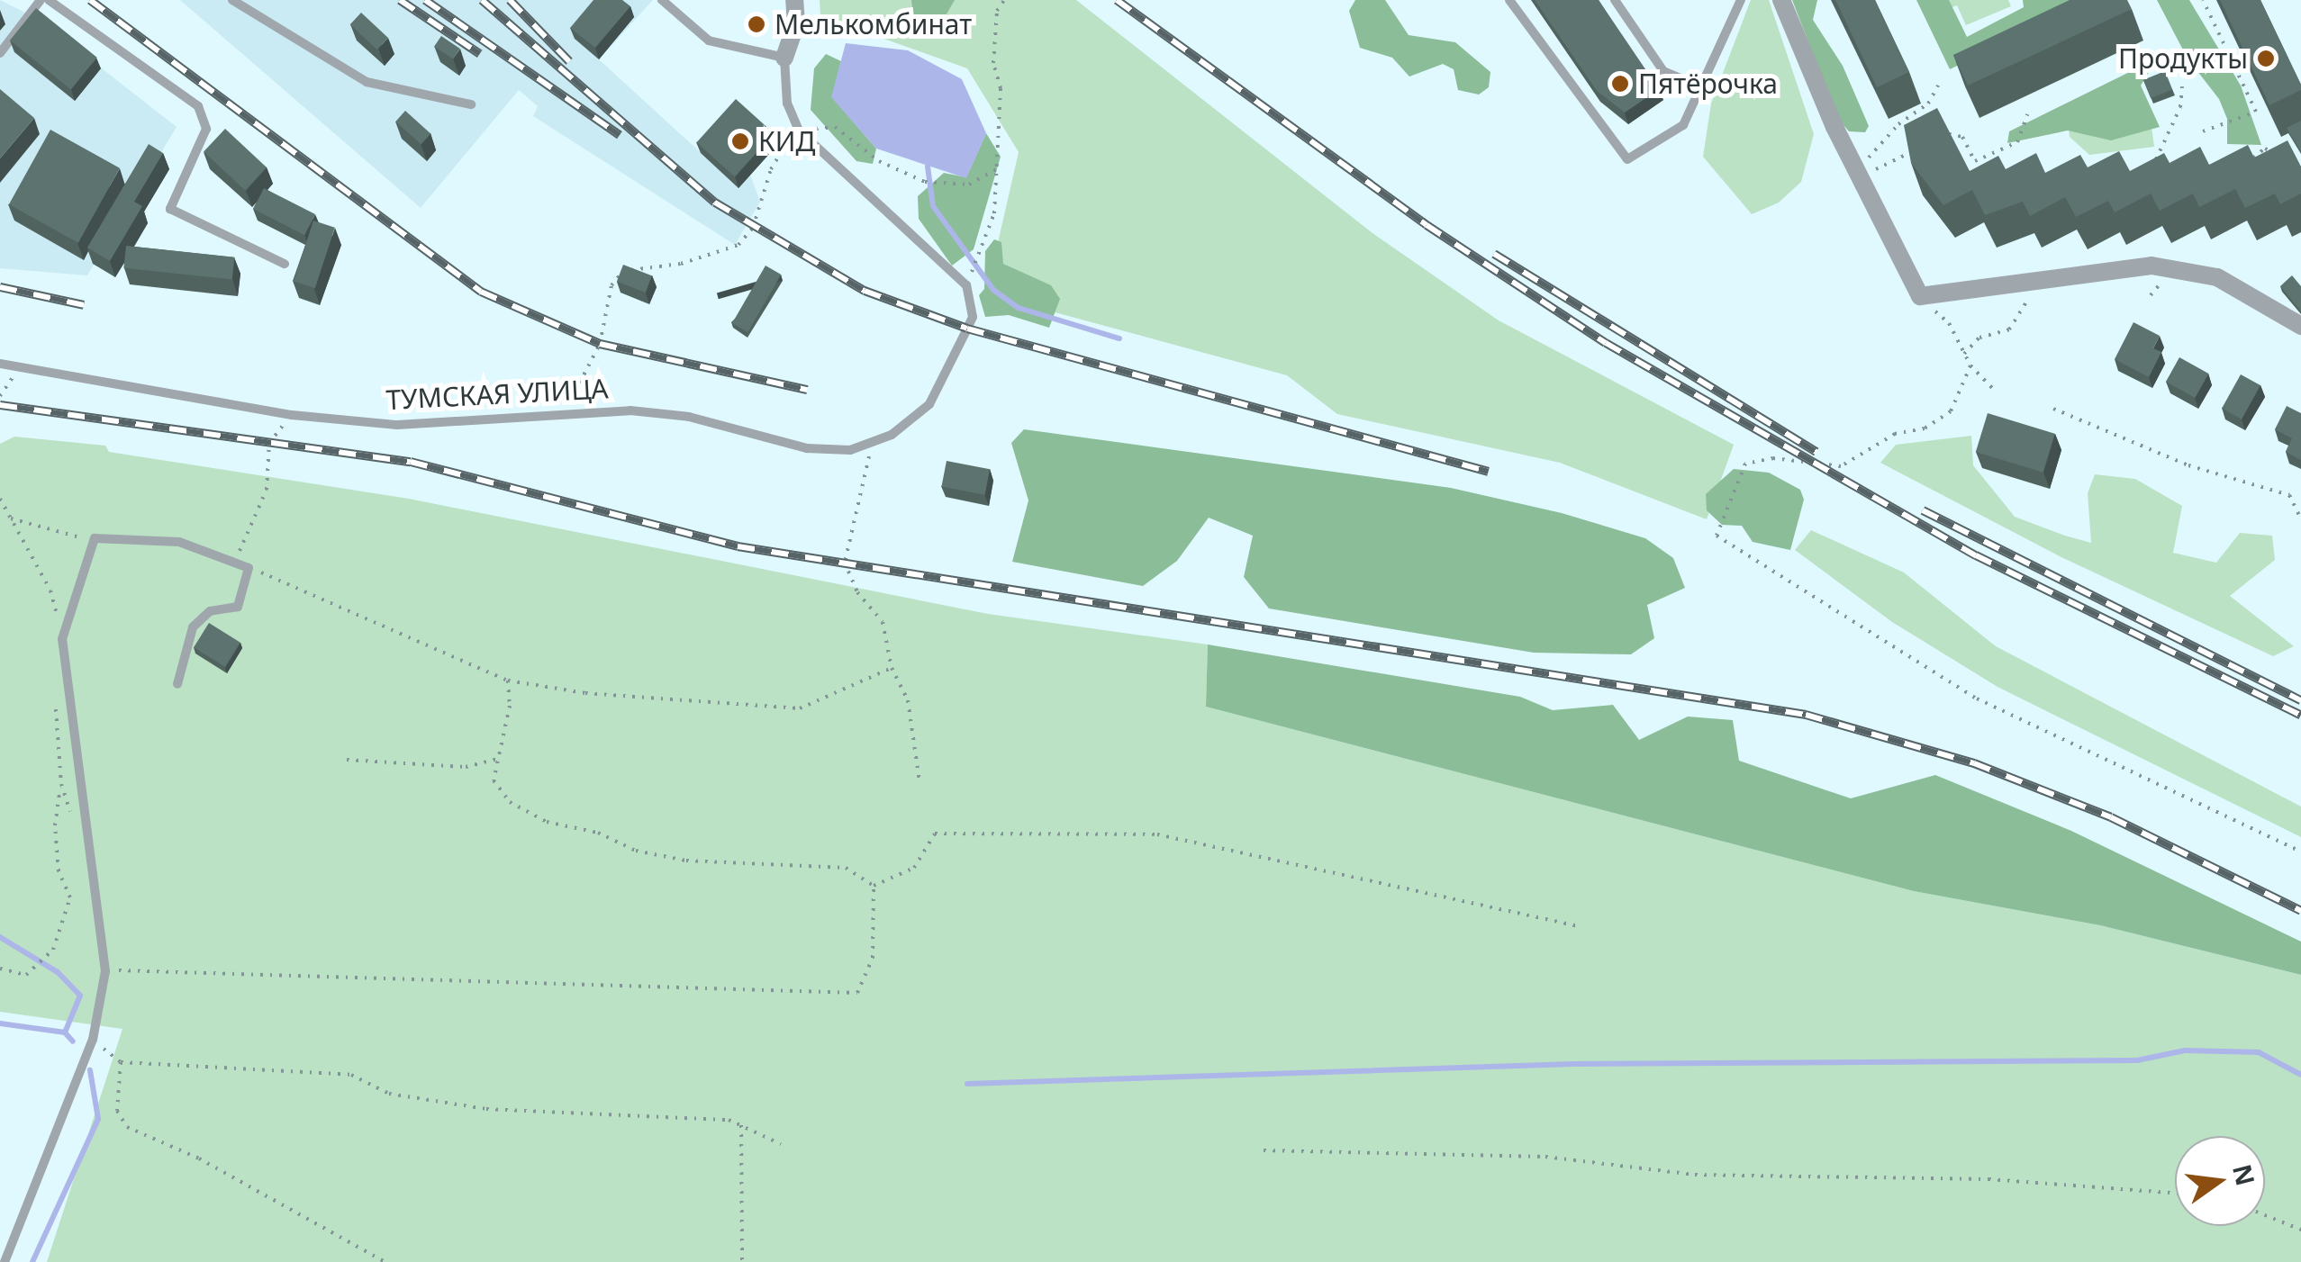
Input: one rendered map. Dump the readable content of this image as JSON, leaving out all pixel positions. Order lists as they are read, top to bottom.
{
  "streets": {
    "lane": ["ТУМСКАЯ УЛИЦА"]
  },
  "places": [
    "Мелькомбинат",
    "Продукты",
    "Пятёрочка",
    "КИД"
  ],
  "north": "right"
}
